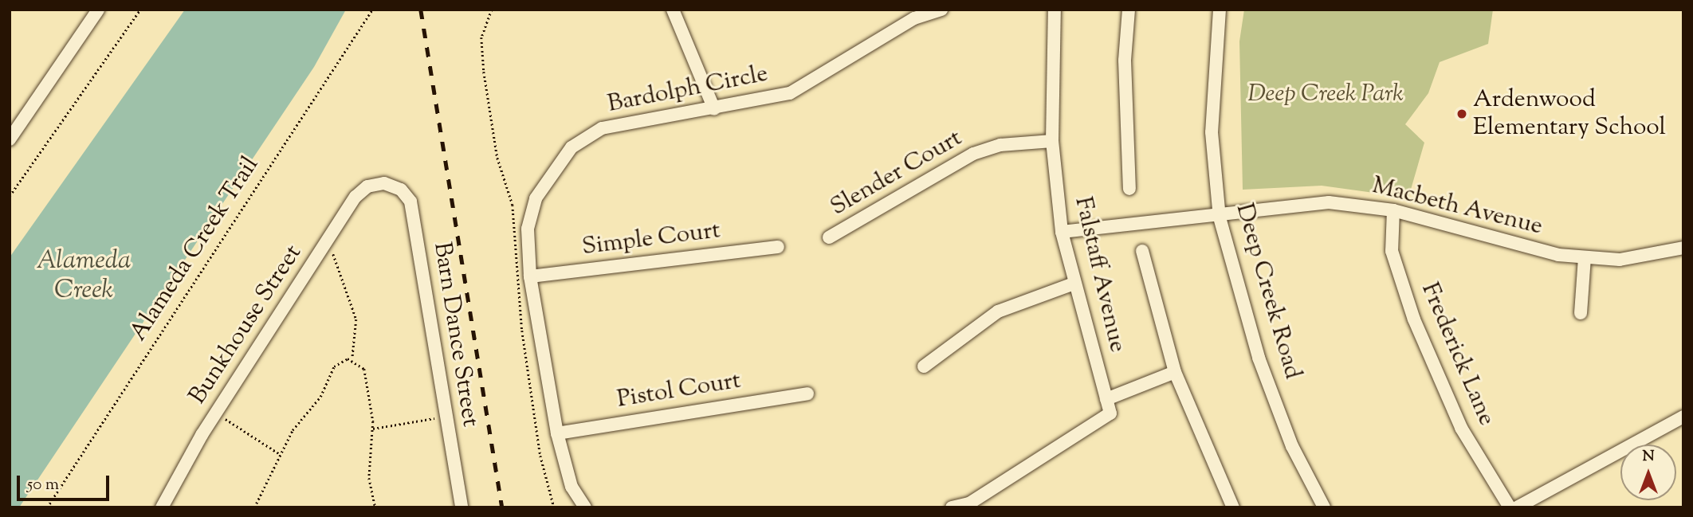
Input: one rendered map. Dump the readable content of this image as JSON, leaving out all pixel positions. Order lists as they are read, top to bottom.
{
  "streets": {
    "street": [
      "Bardolph Circle",
      "Slender Court",
      "Macbeth Avenue",
      "Simple Court",
      "Falstaff Avenue",
      "Deep Creek Road",
      "Bunkhouse Street",
      "Barn Dance Street",
      "Frederick Lane",
      "Pistol Court"
    ],
    "path": ["Alameda Creek Trail"]
  },
  "crossings": [
    ["Bardolph Circle", "Simple Court"],
    ["Bardolph Circle", "Pistol Court"],
    ["Slender Court", "Falstaff Avenue"],
    ["Macbeth Avenue", "Falstaff Avenue"],
    ["Macbeth Avenue", "Deep Creek Road"],
    ["Macbeth Avenue", "Frederick Lane"],
    ["Bunkhouse Street", "Barn Dance Street"]
  ],
  "water": ["Alameda Creek"],
  "parks": ["Deep Creek Park"],
  "places": ["Ardenwood Elementary School"],
  "scale_bar": "50 m",
  "north": "top"
}
